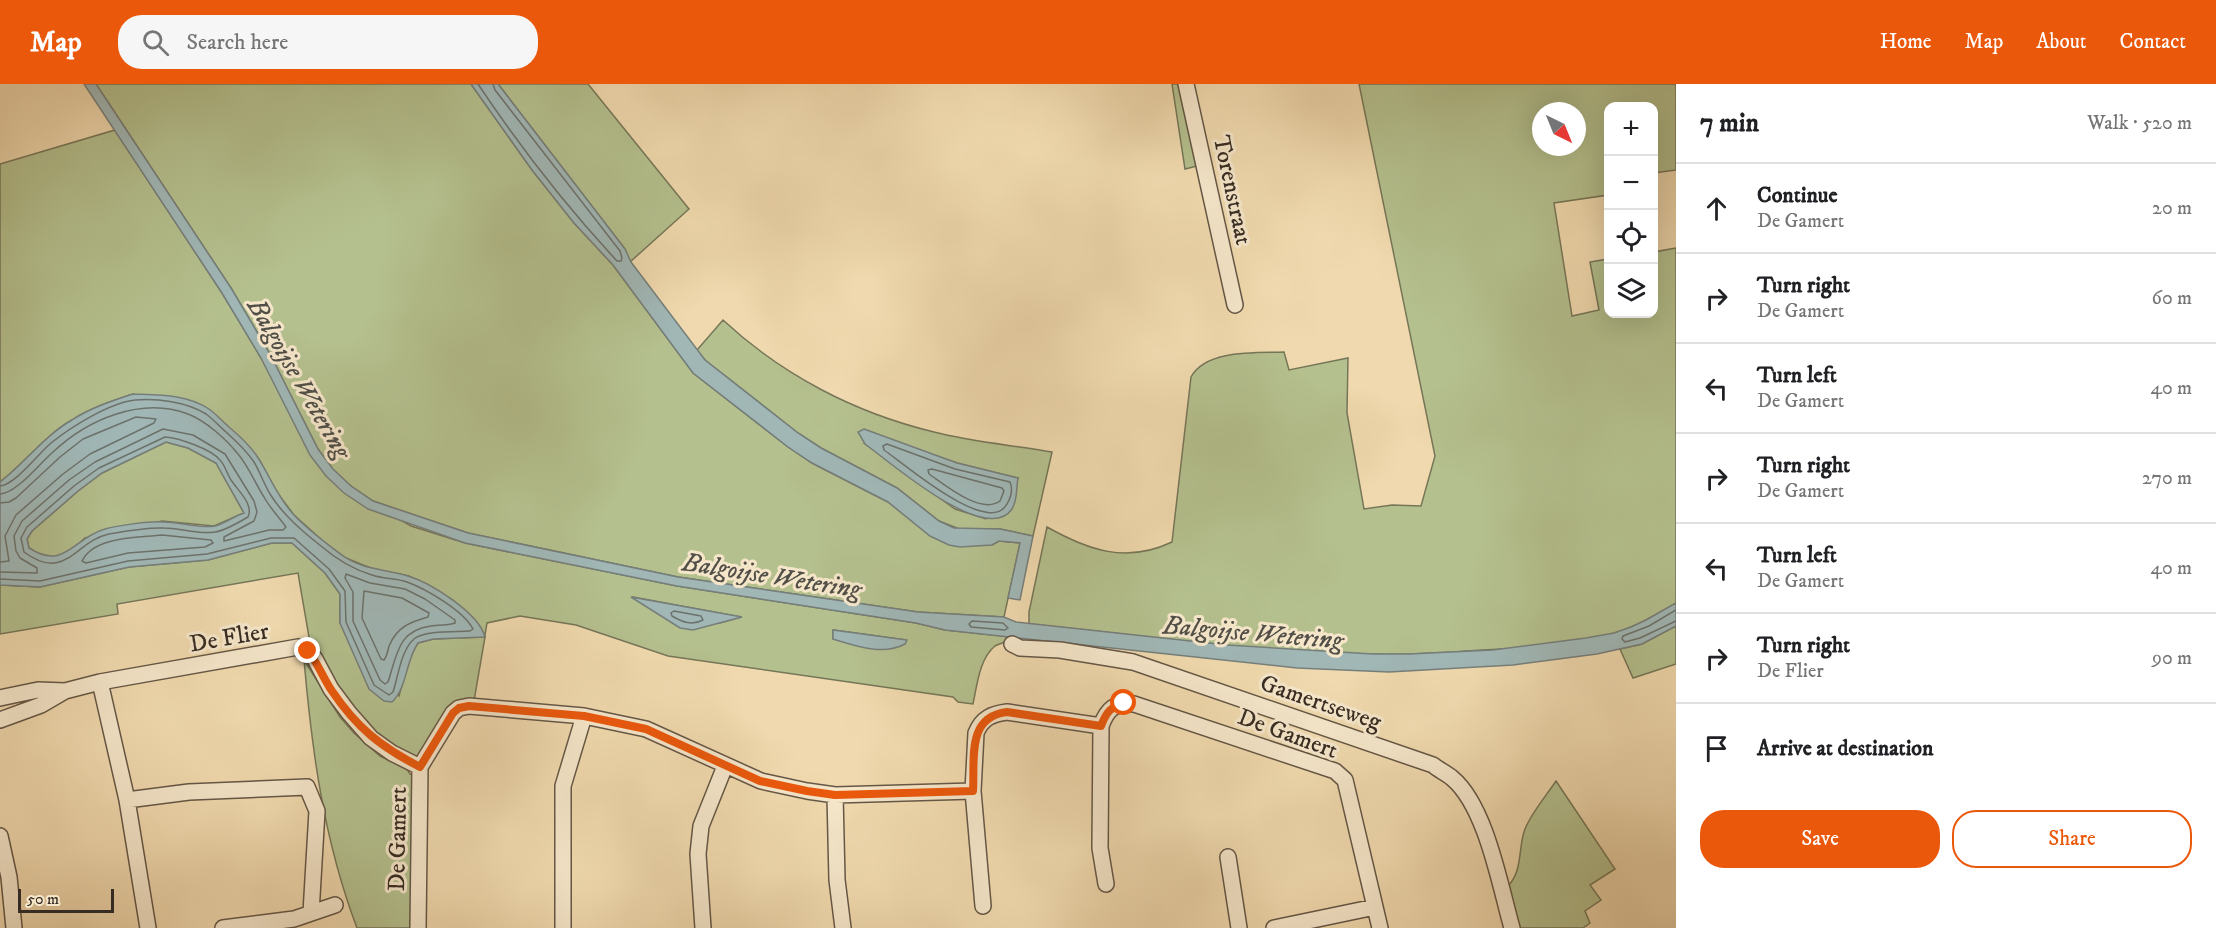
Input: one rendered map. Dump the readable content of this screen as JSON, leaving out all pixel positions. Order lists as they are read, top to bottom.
{
  "streets": {
    "street": [
      "Torenstraat",
      "De Flier",
      "Gamertseweg",
      "De Gamert"
    ]
  },
  "crossings": [
    ["De Flier", "De Gamert"]
  ],
  "water": ["Balgoijse Wetering"],
  "scale_bar": "50 m",
  "north": "bottom right",
  "page": {
    "header": "Map",
    "search": "Search here",
    "nav": [
      "Home",
      "Map",
      "About",
      "Contact"
    ],
    "heading": ["7 min", "Walk · 520 m"],
    "map_buttons": ["+", "−"],
    "list": [
      ["Continue", "De Gamert", "20 m"],
      ["Turn right", "De Gamert", "60 m"],
      ["Turn left", "De Gamert", "40 m"],
      ["Turn right", "De Gamert", "270 m"],
      ["Turn left", "De Gamert", "40 m"],
      ["Turn right", "De Flier", "90 m"],
      "Arrive at destination"
    ],
    "buttons": ["Save", "Share"],
    "scale": "50 m"
  }
}
